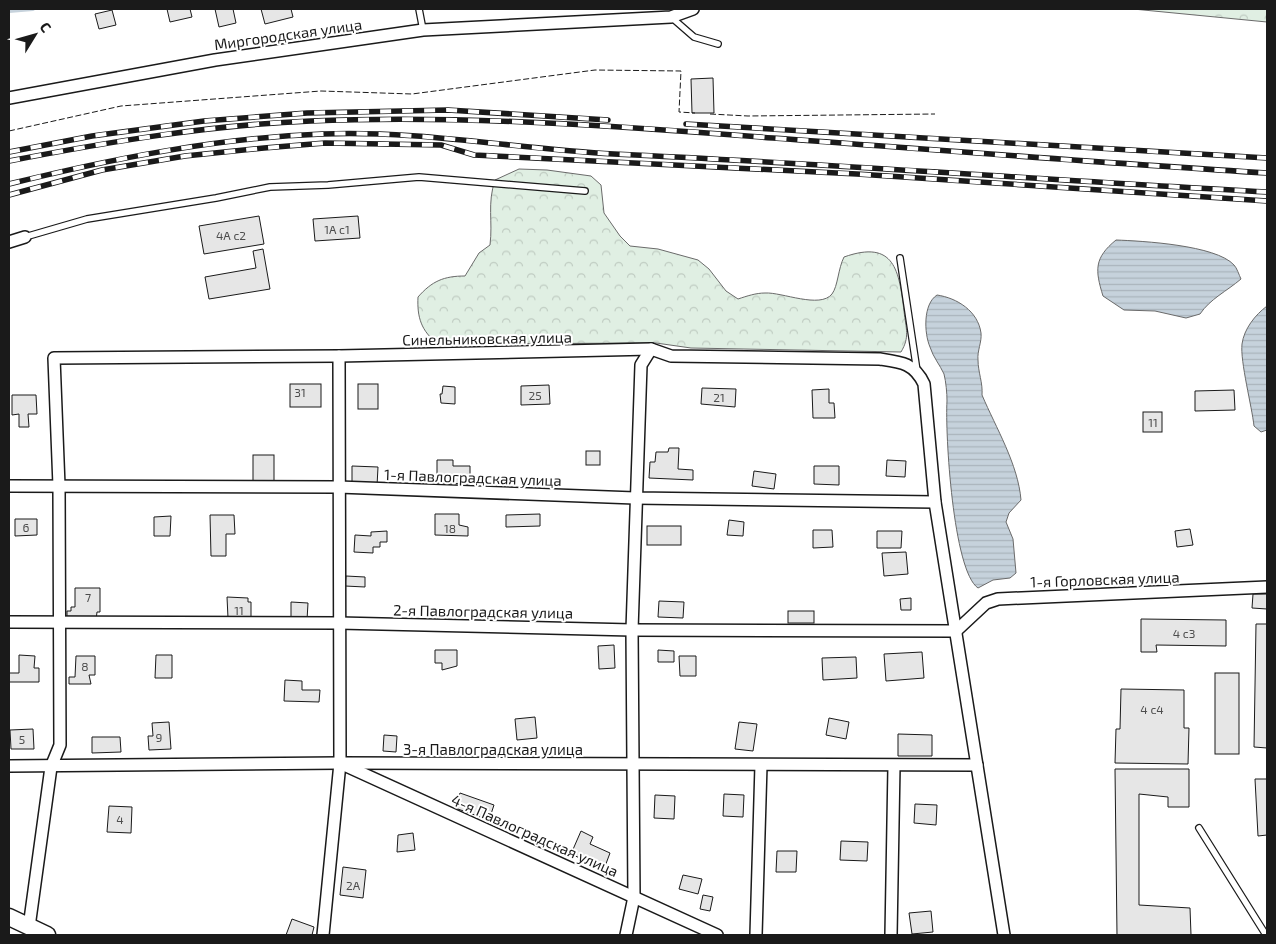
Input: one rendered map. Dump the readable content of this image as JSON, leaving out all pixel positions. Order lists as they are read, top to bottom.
{
  "streets": {
    "street": [
      "Миргородская улица",
      "Синельниковская улица",
      "1-я Павлоградская улица",
      "1-я Горловская улица",
      "2-я Павлоградская улица",
      "3-я Павлоградская улица",
      "4-я Павлоградская улица"
    ]
  },
  "crossings": [
    ["Синельниковская улица", "1-я Павлоградская улица"],
    ["1-я Горловская улица", "2-я Павлоградская улица"],
    ["3-я Павлоградская улица", "4-я Павлоградская улица"]
  ],
  "house_numbers": [
    "1А с1",
    "4А с2",
    "31",
    "25",
    "21",
    "11",
    "6",
    "18",
    "7",
    "11",
    "4 с3",
    "8",
    "4 с4",
    "9",
    "5",
    "4",
    "2А"
  ],
  "north": "top right"
}
